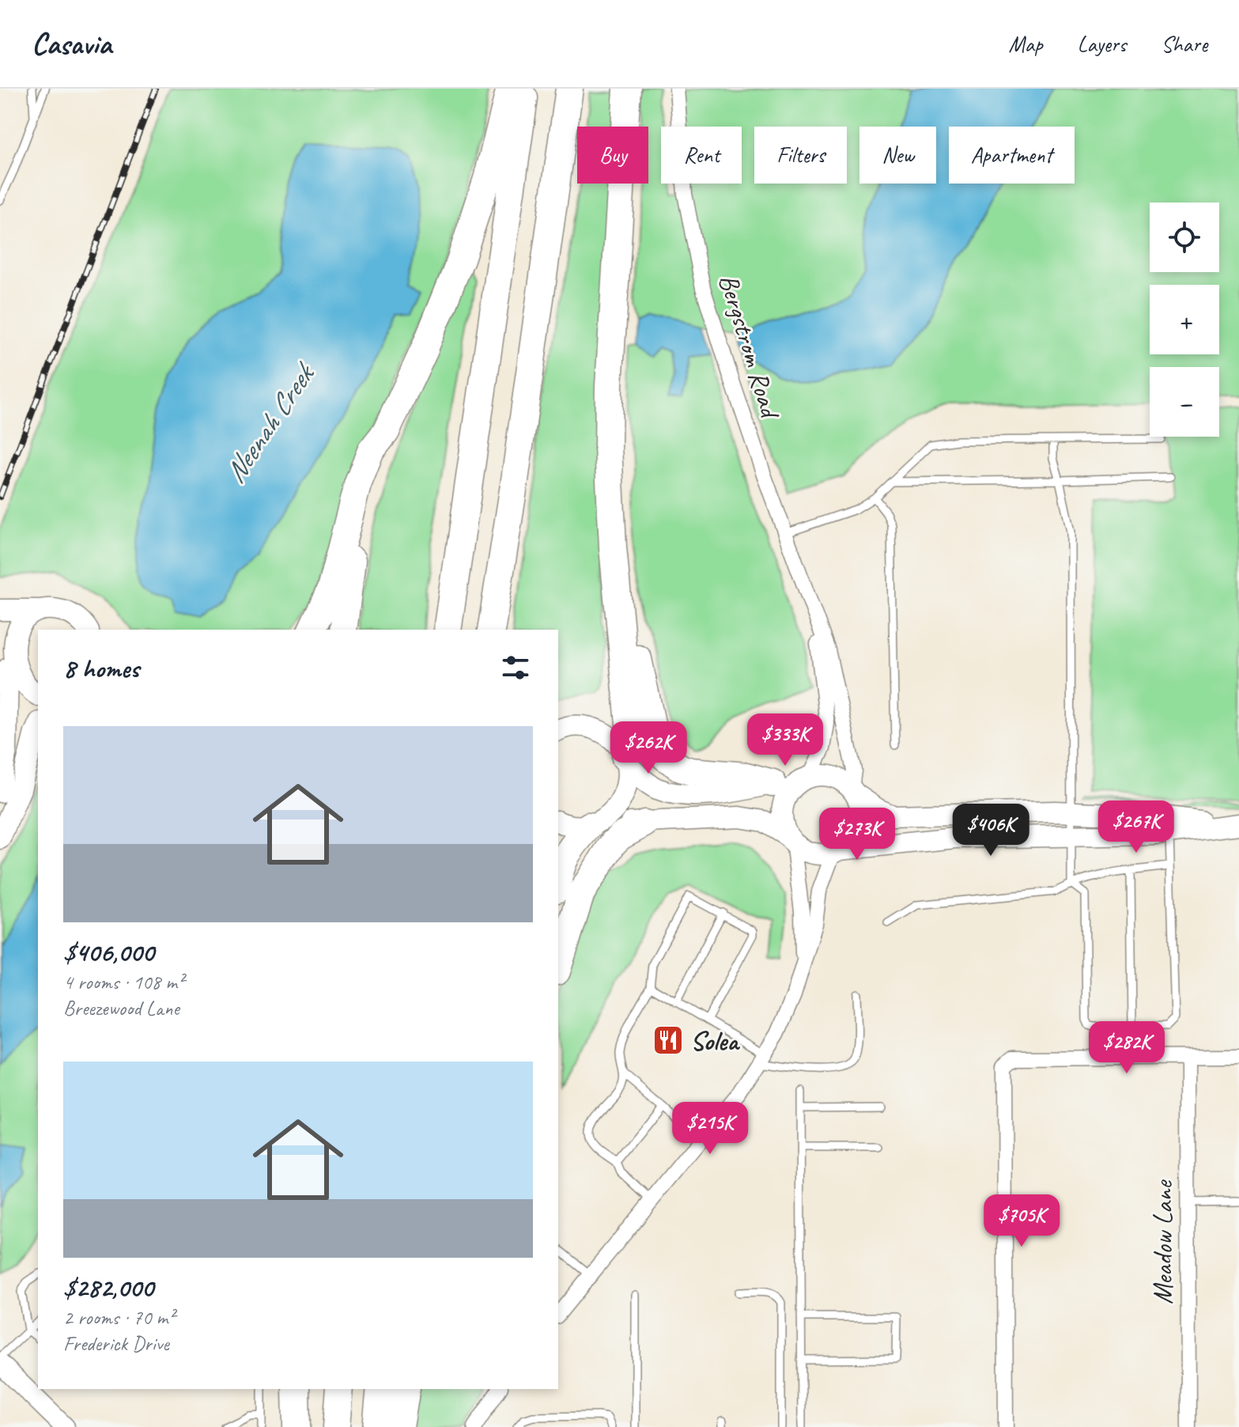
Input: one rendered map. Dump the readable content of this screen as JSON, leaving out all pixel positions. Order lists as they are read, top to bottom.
{
  "streets": {
    "street": ["Bergstrom Road", "Meadow Lane"]
  },
  "water": ["Neenah Creek"],
  "places": {
    "restaurant": ["Solea"]
  },
  "page": {
    "header": "Casavia",
    "nav": ["Map", "Layers", "Share"],
    "chip": [
      "Buy",
      "Rent",
      "Filters",
      "New",
      "Apartment"
    ],
    "map_buttons": ["+", "−"],
    "heading": "8 homes",
    "list": [
      {
        "name": "$406,000",
        "note": "4 rooms · 108 m² · Breezewood Lane"
      },
      {
        "name": "$282,000",
        "note": "2 rooms · 70 m² · Frederick Drive"
      }
    ],
    "price": [
      "$333K",
      "$262K",
      "$267K",
      "$406K",
      "$273K",
      "$282K",
      "$215K",
      "$705K"
    ]
  }
}
